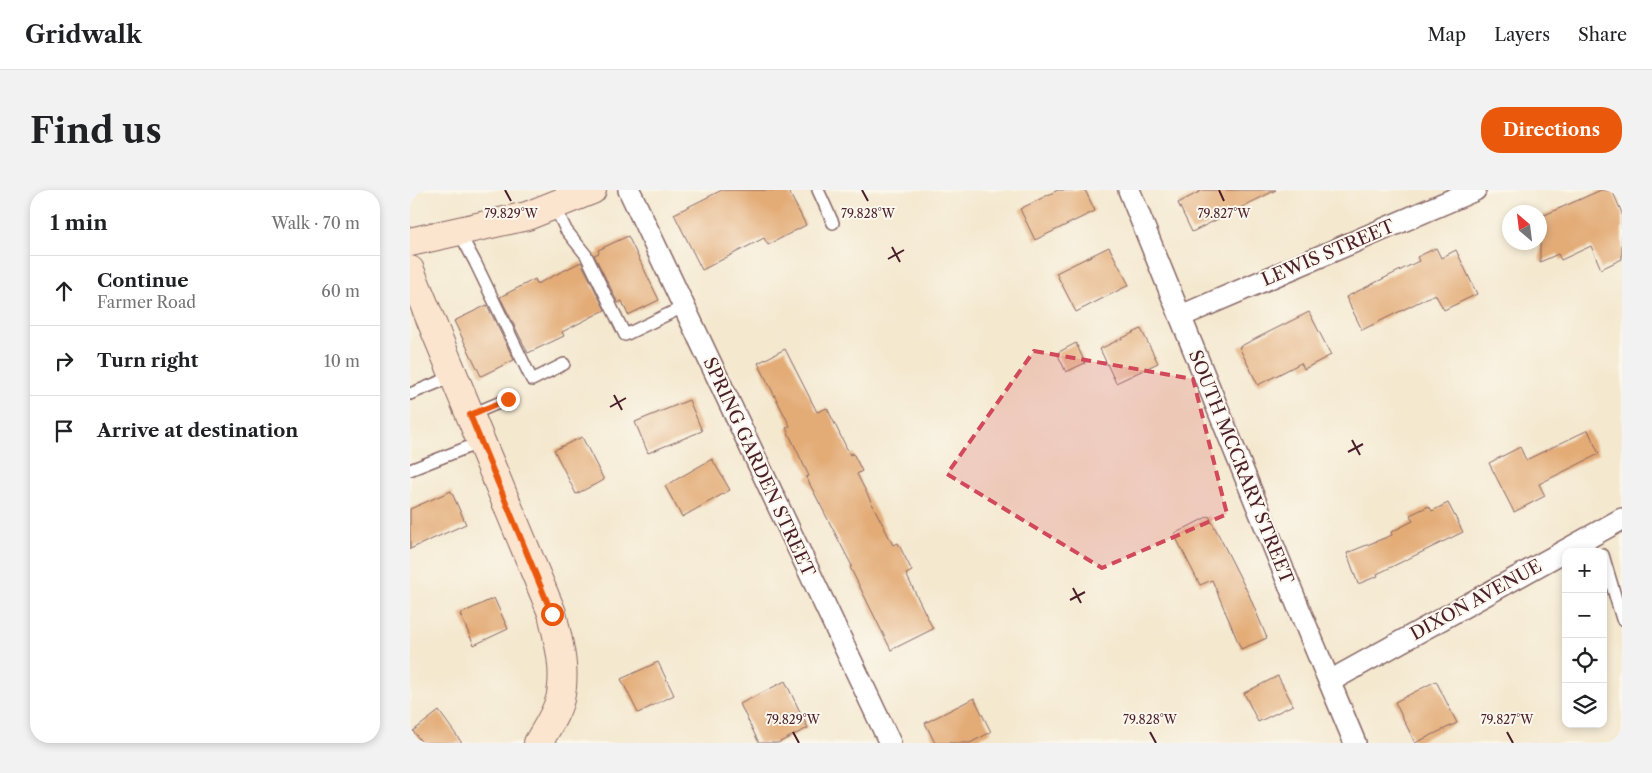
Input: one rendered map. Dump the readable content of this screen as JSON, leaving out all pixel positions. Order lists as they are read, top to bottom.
{
  "streets": {
    "street": [
      "LEWIS STREET",
      "SPRING GARDEN STREET",
      "SOUTH MCCRARY STREET",
      "DIXON AVENUE"
    ]
  },
  "crossings": [
    ["LEWIS STREET", "SOUTH MCCRARY STREET"],
    ["SOUTH MCCRARY STREET", "DIXON AVENUE"]
  ],
  "north": "top left",
  "page": {
    "header": "Gridwalk",
    "nav": ["Map", "Layers", "Share"],
    "buttons": "Directions",
    "title": "Find us",
    "heading": ["1 min", "Walk · 70 m"],
    "list": [
      ["Continue", "Farmer Road", "60 m"],
      ["Turn right", "10 m"],
      "Arrive at destination"
    ],
    "map_buttons": ["+", "−"]
  },
  "coordinates": ["79.829°W", "79.828°W", "79.827°W"]
}
